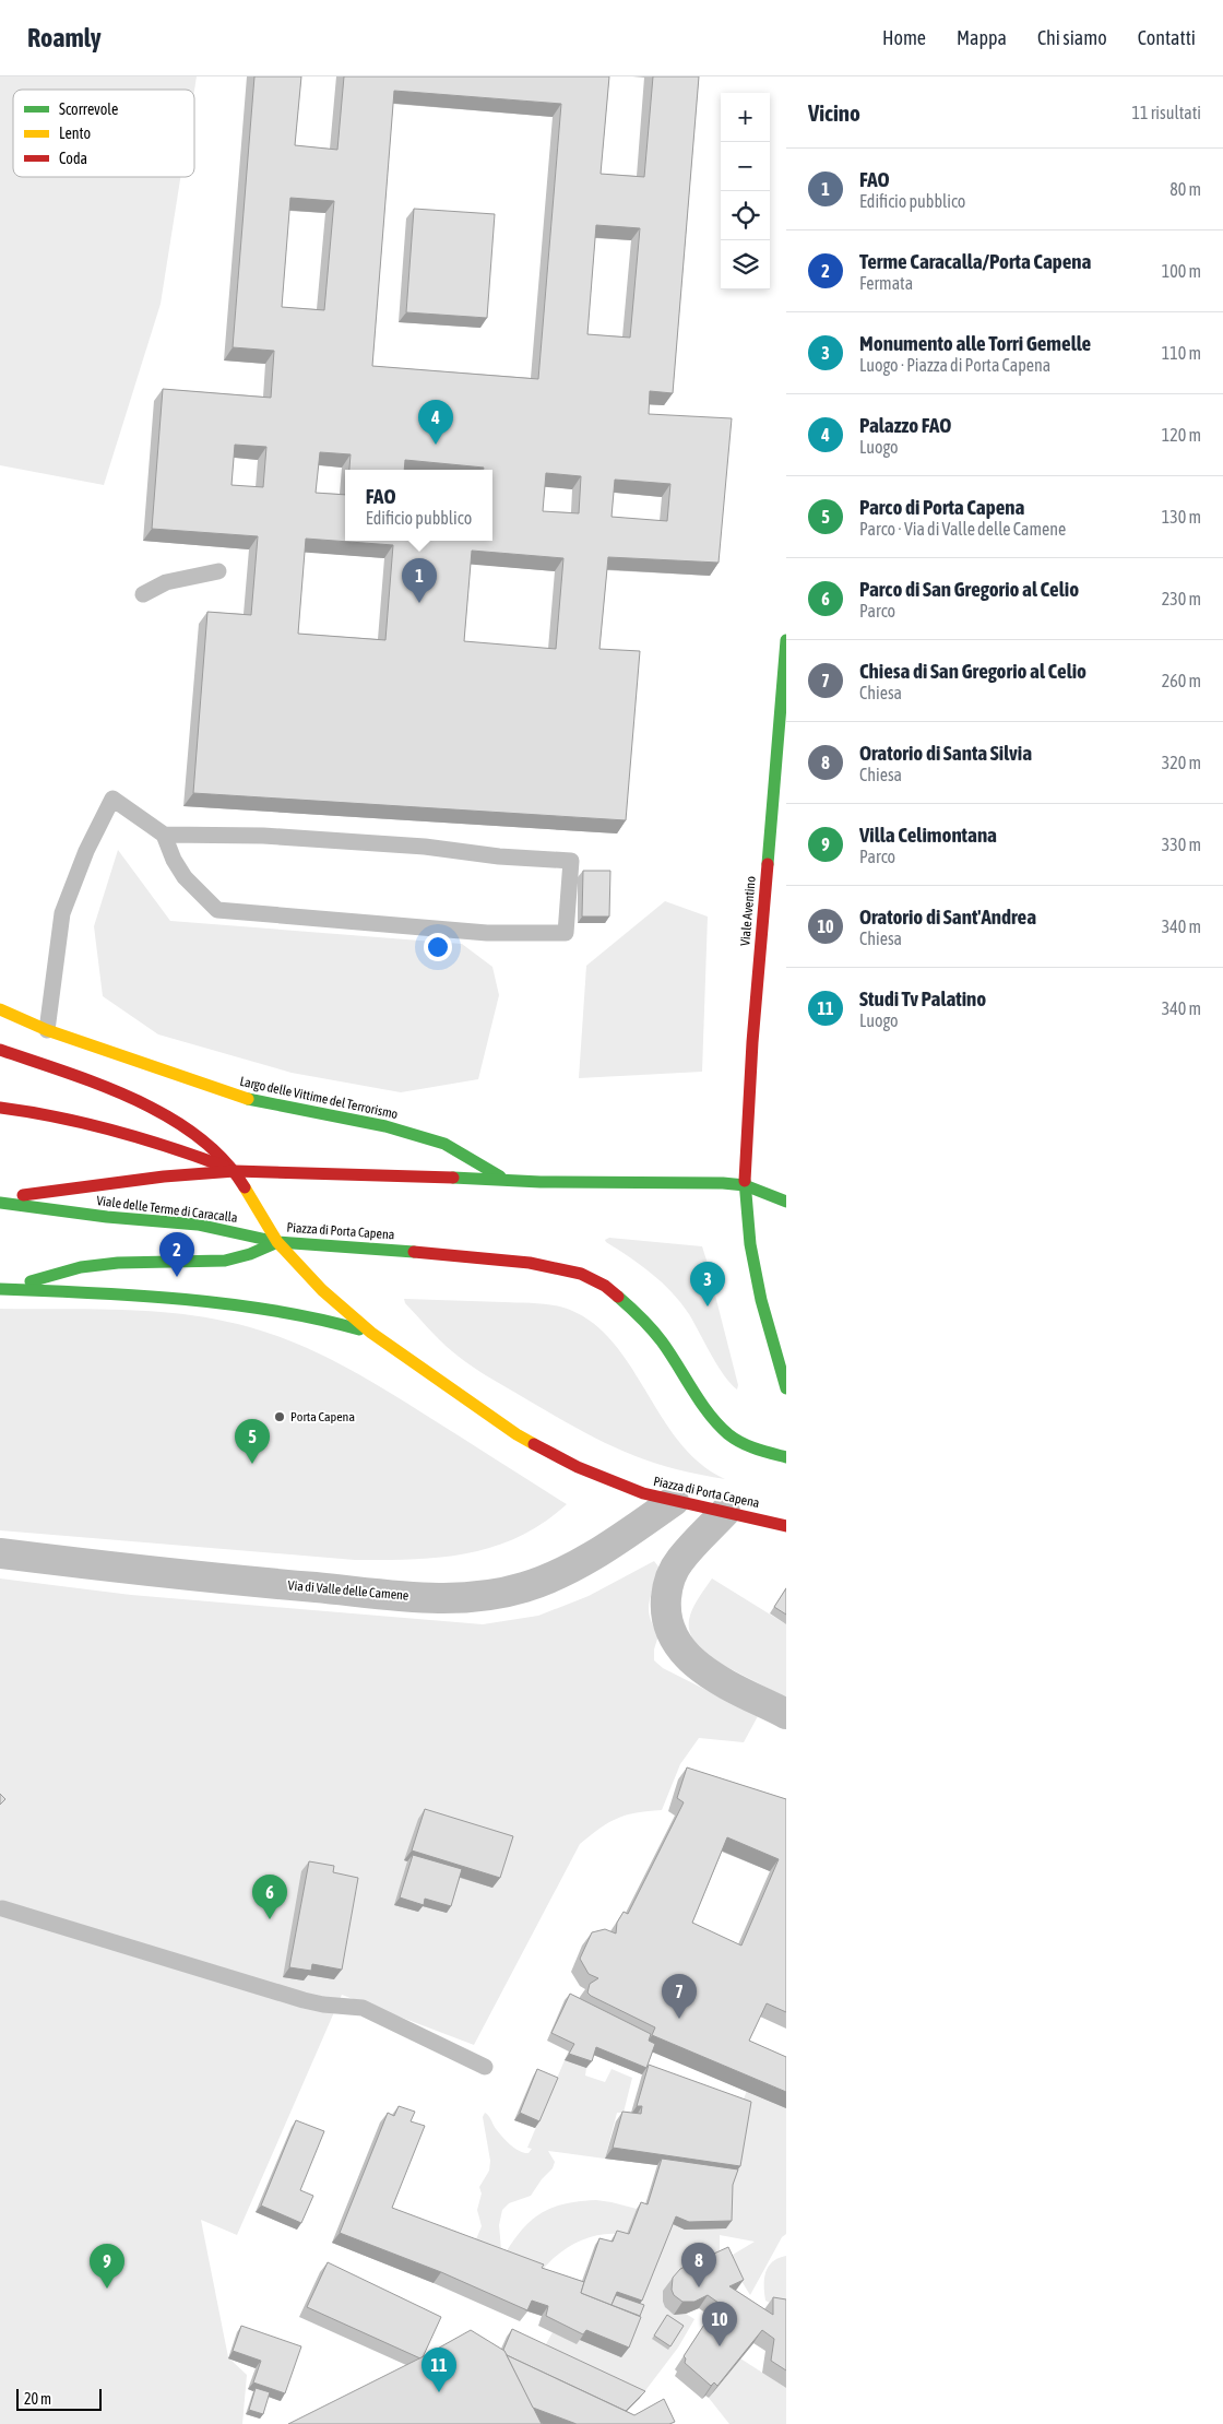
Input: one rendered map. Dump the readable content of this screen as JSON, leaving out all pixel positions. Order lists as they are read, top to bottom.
{
  "streets": {
    "main road": [
      "Viale Aventino",
      "Largo delle Vittime del Terrorismo",
      "Viale delle Terme di Caracalla",
      "Piazza di Porta Capena"
    ],
    "street": ["Via di Valle delle Camene"]
  },
  "crossings": [
    ["Viale delle Terme di Caracalla", "Piazza di Porta Capena"],
    ["Piazza di Porta Capena", "Via di Valle delle Camene"]
  ],
  "places": ["Porta Capena"],
  "legend": ["Scorrevole", "Lento", "Coda"],
  "scale_bar": "20 m",
  "page": {
    "header": "Roamly",
    "nav": [
      "Home",
      "Mappa",
      "Chi siamo",
      "Contatti"
    ],
    "heading": ["Vicino", "11 risultati"],
    "map_buttons": ["+", "−"],
    "list": [
      {
        "mark": "1",
        "name": "FAO",
        "note": "Edificio pubblico",
        "value": "80 m"
      },
      {
        "mark": "2",
        "name": "Terme Caracalla/Porta Capena",
        "note": "Fermata",
        "value": "100 m"
      },
      {
        "mark": "3",
        "name": "Monumento alle Torri Gemelle",
        "note": "Luogo · Piazza di Porta Capena",
        "value": "110 m"
      },
      {
        "mark": "4",
        "name": "Palazzo FAO",
        "note": "Luogo",
        "value": "120 m"
      },
      {
        "mark": "5",
        "name": "Parco di Porta Capena",
        "note": "Parco · Via di Valle delle Camene",
        "value": "130 m"
      },
      {
        "mark": "6",
        "name": "Parco di San Gregorio al Celio",
        "note": "Parco",
        "value": "230 m"
      },
      {
        "mark": "7",
        "name": "Chiesa di San Gregorio al Celio",
        "note": "Chiesa",
        "value": "260 m"
      },
      {
        "mark": "8",
        "name": "Oratorio di Santa Silvia",
        "note": "Chiesa",
        "value": "320 m"
      },
      {
        "mark": "9",
        "name": "Villa Celimontana",
        "note": "Parco",
        "value": "330 m"
      },
      {
        "mark": "10",
        "name": "Oratorio di Sant'Andrea",
        "note": "Chiesa",
        "value": "340 m"
      },
      {
        "mark": "11",
        "name": "Studi Tv Palatino",
        "note": "Luogo",
        "value": "340 m"
      }
    ],
    "pins": [
      "4",
      "1",
      "2",
      "3",
      "5",
      "6",
      "7",
      "8",
      "9",
      "10",
      "11"
    ],
    "popup": ["FAO", "Edificio pubblico"],
    "scale": "20 m"
  }
}
